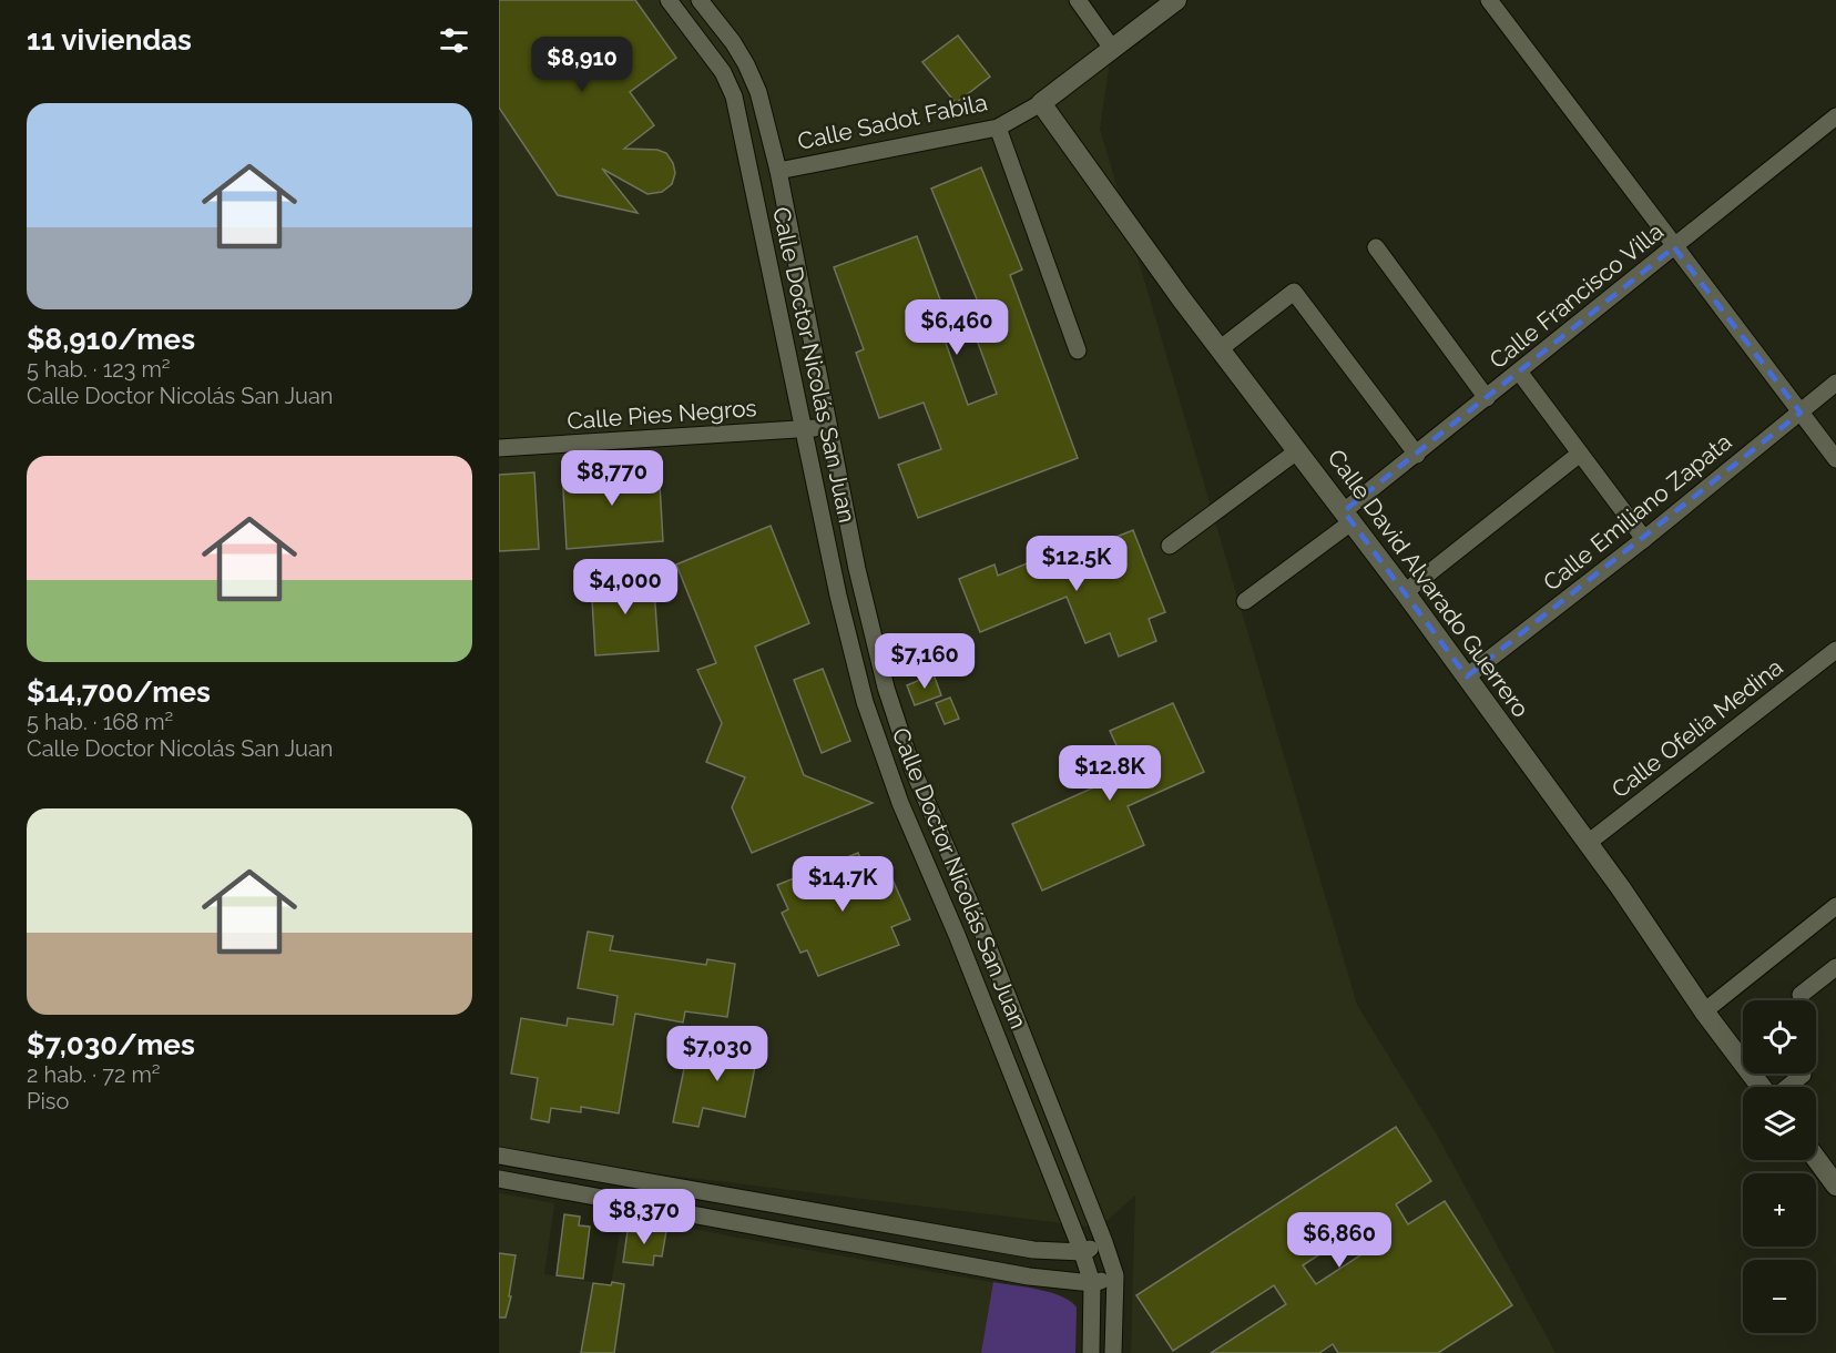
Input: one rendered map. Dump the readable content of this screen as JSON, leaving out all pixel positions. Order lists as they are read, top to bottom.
{
  "streets": {
    "street": [
      "Calle Sadot Fabila",
      "Calle Francisco Villa",
      "Calle Doctor Nicolás San Juan",
      "Calle Pies Negros",
      "Calle Emiliano Zapata",
      "Calle David Alvarado Guerrero",
      "Calle Ofelia Medina"
    ]
  },
  "crossings": [
    ["Calle Sadot Fabila", "Calle Doctor Nicolás San Juan"],
    ["Calle Sadot Fabila", "Calle David Alvarado Guerrero"],
    ["Calle Francisco Villa", "Calle David Alvarado Guerrero"],
    ["Calle Doctor Nicolás San Juan", "Calle Pies Negros"],
    ["Calle Emiliano Zapata", "Calle David Alvarado Guerrero"],
    ["Calle David Alvarado Guerrero", "Calle Ofelia Medina"]
  ],
  "page": {
    "heading": "11 viviendas",
    "price": [
      "$8,910",
      "$6,460",
      "$8,770",
      "$12.5K",
      "$4,000",
      "$7,160",
      "$12.8K",
      "$14.7K",
      "$7,030",
      "$8,370",
      "$6,860"
    ],
    "list": [
      {
        "name": "$8,910/mes",
        "note": "5 hab. · 123 m² · Calle Doctor Nicolás San Juan"
      },
      {
        "name": "$14,700/mes",
        "note": "5 hab. · 168 m² · Calle Doctor Nicolás San Juan"
      },
      {
        "name": "$7,030/mes",
        "note": "2 hab. · 72 m² · Piso"
      }
    ],
    "map_buttons": ["+", "−"]
  }
}
